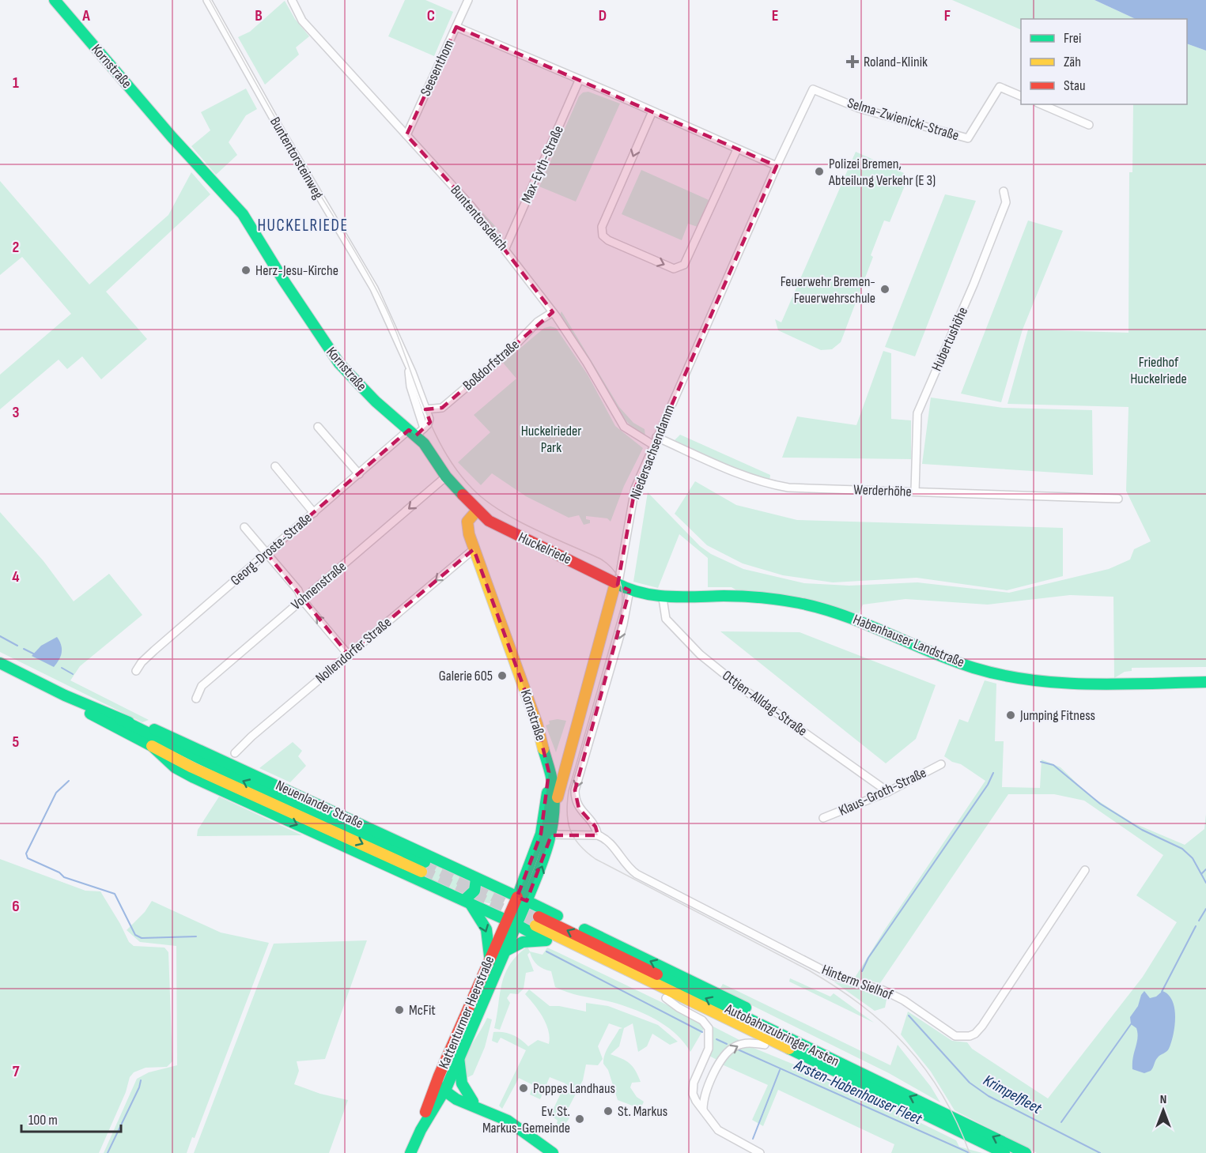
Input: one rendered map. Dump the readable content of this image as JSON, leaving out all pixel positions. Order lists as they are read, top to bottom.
{
  "streets": {
    "main road": [
      "Kornstraße",
      "Niedersachsendamm",
      "Huckelriede",
      "Habenhauser Landstraße",
      "Neuenlander Straße",
      "Kattenturmer Heerstraße",
      "Autobahnzubringer Arsten"
    ],
    "street": [
      "Seesenthom",
      "Selma-Zwienicki-Straße",
      "Buntentorsteinweg",
      "Max-Eyth-Straße",
      "Buntentorsdeich",
      "Hubertushöhe",
      "Boßdorfstraße",
      "Werderhöhe",
      "Georg-Droste-Straße",
      "Vohnenstraße",
      "Nollendorfer Straße",
      "Ottjen-Alldag-Straße",
      "Klaus-Groth-Straße",
      "Hinterm Sielhof"
    ]
  },
  "crossings": [
    ["Kornstraße", "Buntentorsteinweg"],
    ["Kornstraße", "Niedersachsendamm"],
    ["Kornstraße", "Huckelriede"],
    ["Kornstraße", "Georg-Droste-Straße"],
    ["Kornstraße", "Vohnenstraße"],
    ["Kornstraße", "Nollendorfer Straße"],
    ["Kornstraße", "Neuenlander Straße"],
    ["Kornstraße", "Kattenturmer Heerstraße"],
    ["Seesenthom", "Buntentorsdeich"],
    ["Selma-Zwienicki-Straße", "Niedersachsendamm"],
    ["Buntentorsteinweg", "Boßdorfstraße"],
    ["Buntentorsteinweg", "Georg-Droste-Straße"],
    ["Max-Eyth-Straße", "Buntentorsdeich"],
    ["Buntentorsdeich", "Boßdorfstraße"],
    ["Buntentorsdeich", "Niedersachsendamm"],
    ["Hubertushöhe", "Werderhöhe"],
    ["Niedersachsendamm", "Werderhöhe"],
    ["Niedersachsendamm", "Huckelriede"],
    ["Niedersachsendamm", "Habenhauser Landstraße"],
    ["Huckelriede", "Habenhauser Landstraße"],
    ["Habenhauser Landstraße", "Ottjen-Alldag-Straße"],
    ["Ottjen-Alldag-Straße", "Klaus-Groth-Straße"],
    ["Neuenlander Straße", "Kattenturmer Heerstraße"],
    ["Neuenlander Straße", "Autobahnzubringer Arsten"]
  ],
  "one_way": ["Vohnenstraße", "Nollendorfer Straße"],
  "districts": ["HUCKELRIEDE"],
  "water": ["Arsten-Habenhauser Fleet", "Krimpelfleet"],
  "parks": ["Friedhof Huckelriede", "Huckelrieder Park"],
  "places": {
    "health": ["Roland-Klinik"],
    "other": [
      "Polizei Bremen, Abteilung Verkehr (E 3)",
      "Herz-Jesu-Kirche",
      "Feuerwehr Bremen- Feuerwehrschule",
      "Galerie 605",
      "Jumping Fitness",
      "McFit",
      "Poppes Landhaus",
      "St. Markus",
      "Ev. St. Markus-Gemeinde"
    ]
  },
  "legend": ["Frei", "Zäh", "Stau"],
  "scale_bar": "100 m",
  "north": "top",
  "grid": {
    "columns": [
      "A",
      "B",
      "C",
      "D",
      "E",
      "F"
    ],
    "rows": [
      "1",
      "2",
      "3",
      "4",
      "5",
      "6",
      "7"
    ]
  }
}
